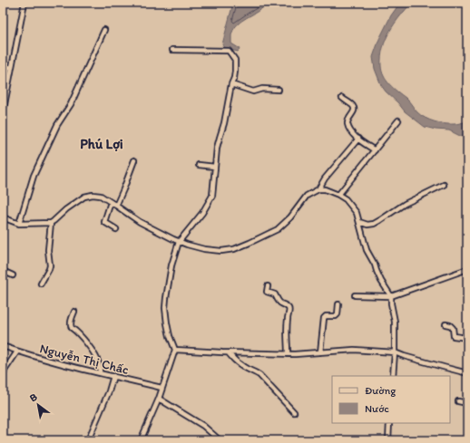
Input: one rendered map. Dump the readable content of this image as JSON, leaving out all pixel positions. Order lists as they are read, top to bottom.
{
  "streets": {
    "street": ["Nguyễn Thị Chấc"]
  },
  "districts": ["Phú Lợi"],
  "legend": ["Đường", "Nước"],
  "north": "top left"
}
